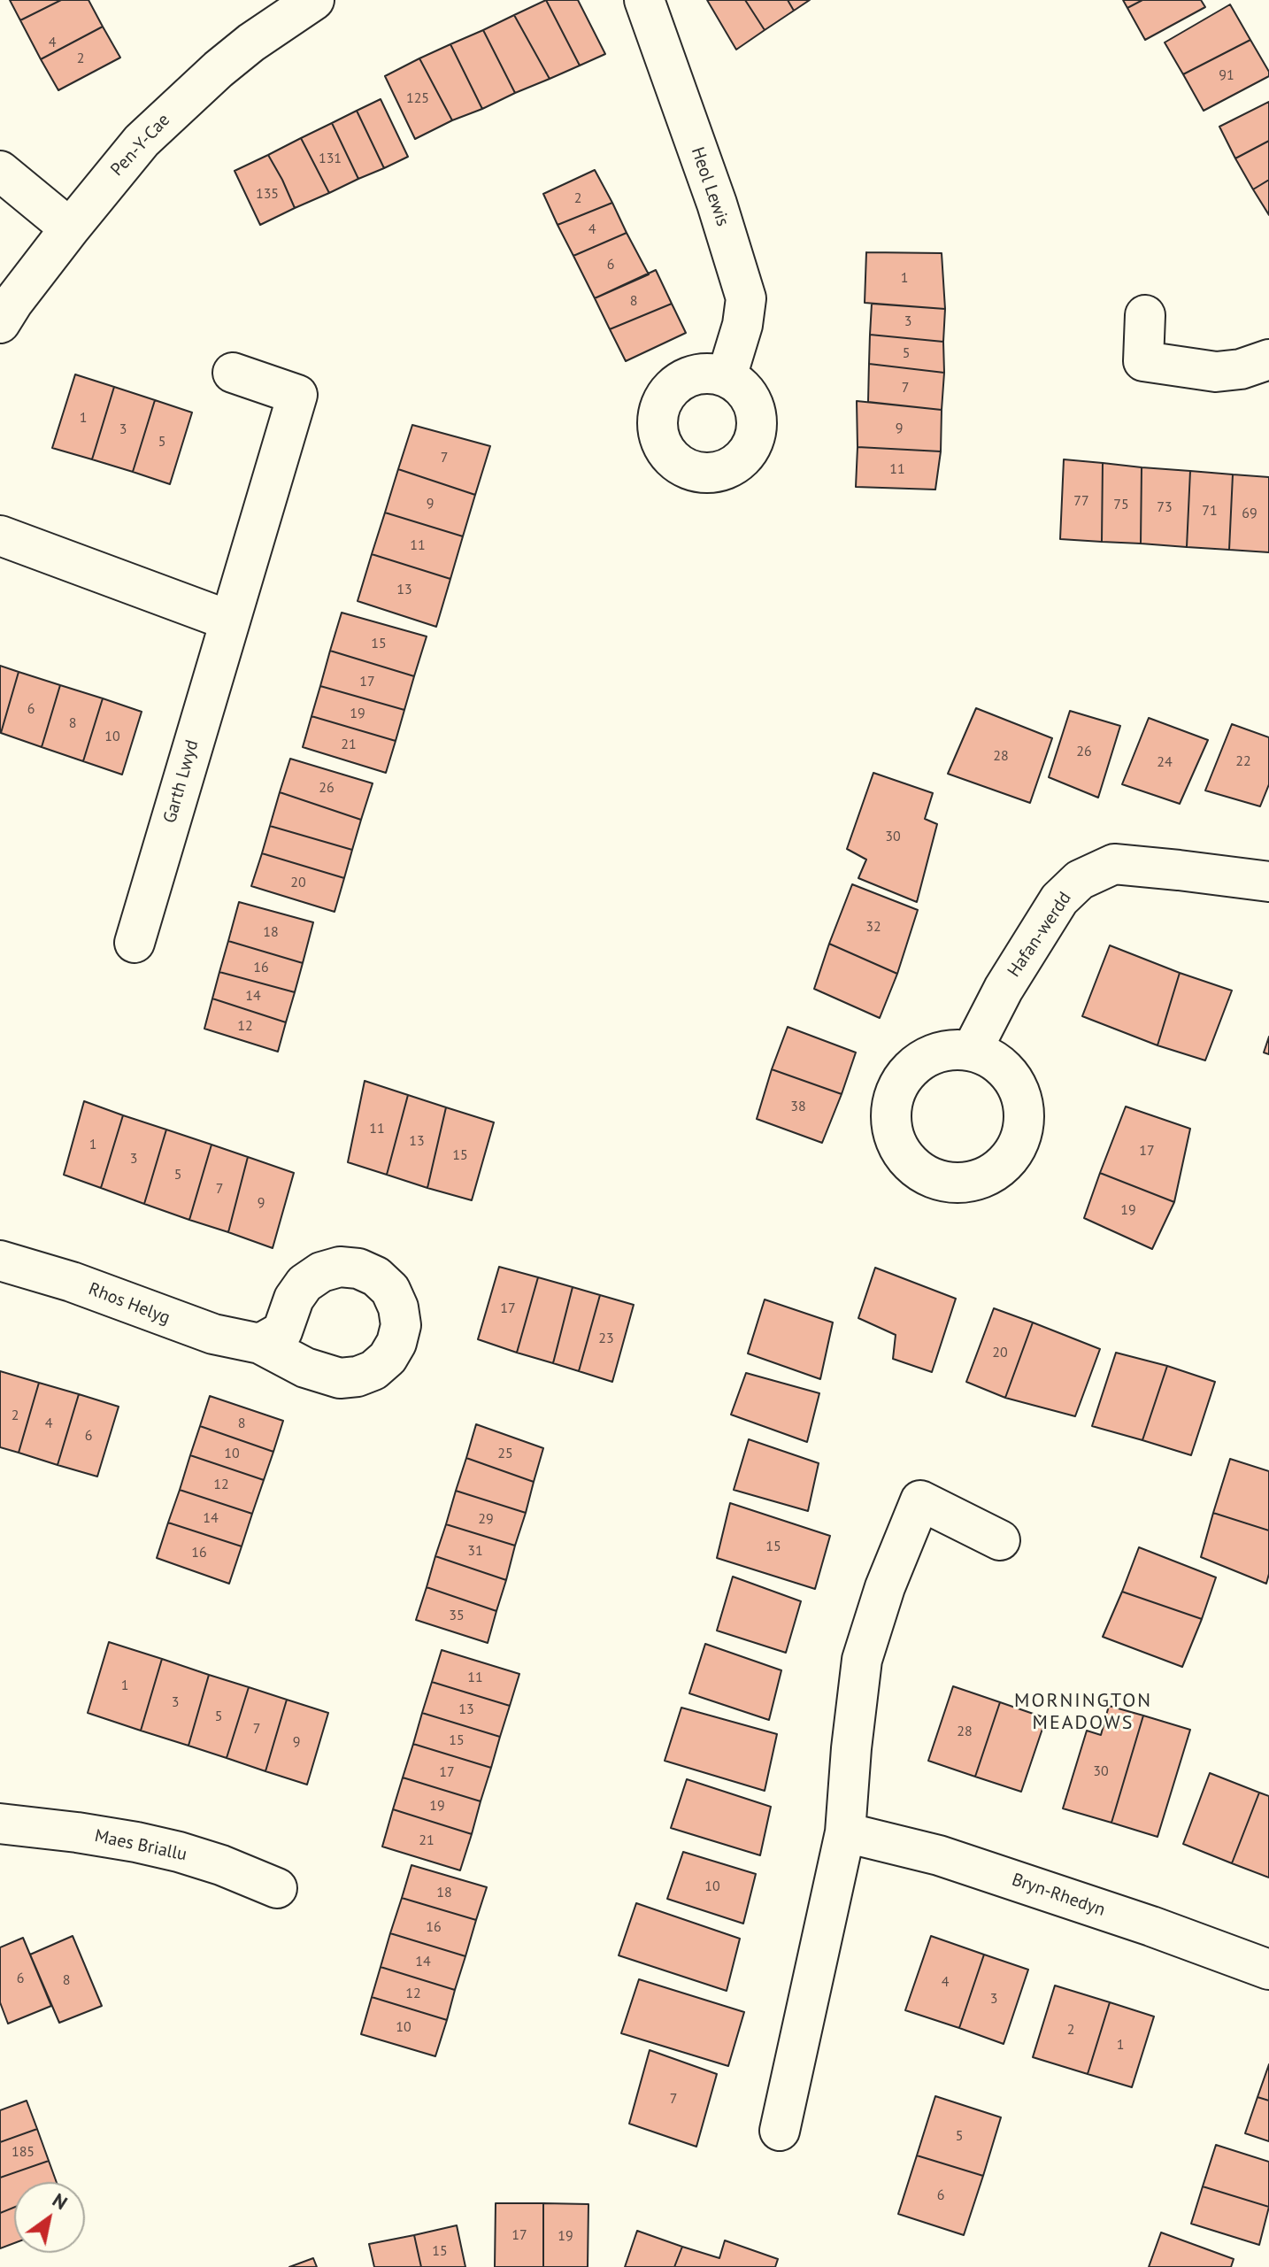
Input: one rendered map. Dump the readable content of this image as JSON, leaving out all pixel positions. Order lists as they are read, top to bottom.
{
  "streets": {
    "street": [
      "Pen-Y-Cae",
      "Heol Lewis",
      "Garth Lwyd",
      "Hafan-werdd",
      "Rhos Helyg",
      "Maes Briallu",
      "Bryn-Rhedyn"
    ]
  },
  "districts": ["MORNINGTON MEADOWS"],
  "house_numbers": [
    "4",
    "2",
    "91",
    "125",
    "131",
    "135",
    "2",
    "4",
    "6",
    "1",
    "8",
    "3",
    "5",
    "7",
    "1",
    "9",
    "3",
    "5",
    "7",
    "11",
    "77",
    "9",
    "75",
    "73",
    "71",
    "69",
    "11",
    "13",
    "15",
    "17",
    "6",
    "19",
    "8",
    "10",
    "21",
    "26",
    "28",
    "22",
    "24",
    "26",
    "30",
    "20",
    "32",
    "18",
    "16",
    "14",
    "12",
    "38",
    "11",
    "13",
    "1",
    "17",
    "15",
    "3",
    "5",
    "7",
    "9",
    "19",
    "17",
    "23",
    "20",
    "2",
    "4",
    "8",
    "6",
    "10",
    "25",
    "12",
    "14",
    "29",
    "15",
    "31",
    "16",
    "35",
    "11",
    "1",
    "3",
    "13",
    "5",
    "7",
    "28",
    "15",
    "9",
    "30",
    "17",
    "19",
    "21",
    "10",
    "18",
    "16",
    "14",
    "6",
    "8",
    "4",
    "12",
    "3",
    "10",
    "2",
    "1",
    "7",
    "5",
    "185",
    "6",
    "17",
    "19",
    "15"
  ],
  "north": "top right"
}
